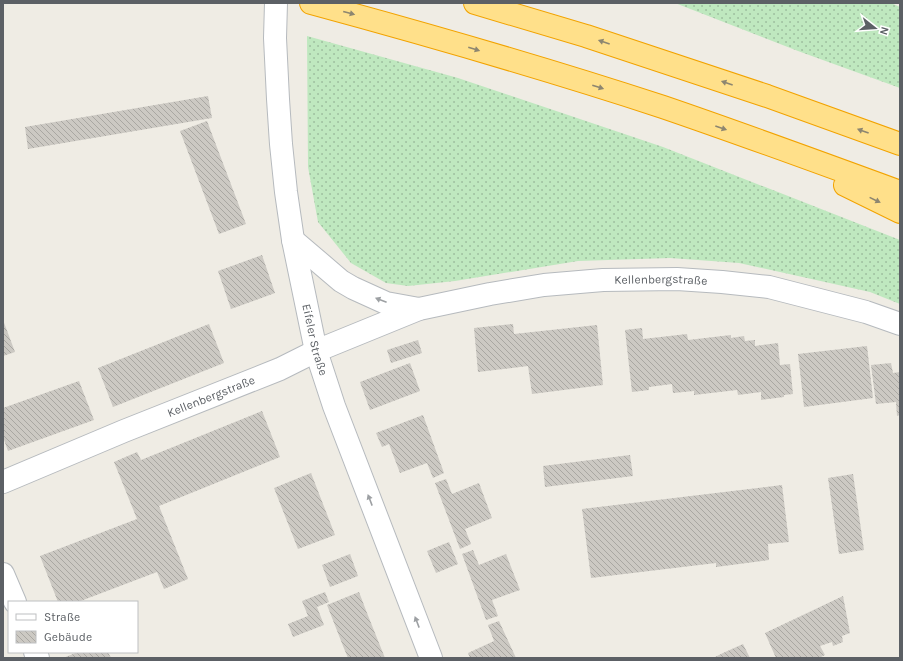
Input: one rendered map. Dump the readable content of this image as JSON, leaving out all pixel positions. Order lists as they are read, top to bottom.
{
  "streets": {
    "street": ["Kellenbergstraße", "Eifeler Straße"]
  },
  "crossings": [
    ["Kellenbergstraße", "Eifeler Straße"]
  ],
  "one_way": ["Eifeler Straße"],
  "legend": ["Straße", "Gebäude"],
  "north": "right"
}
